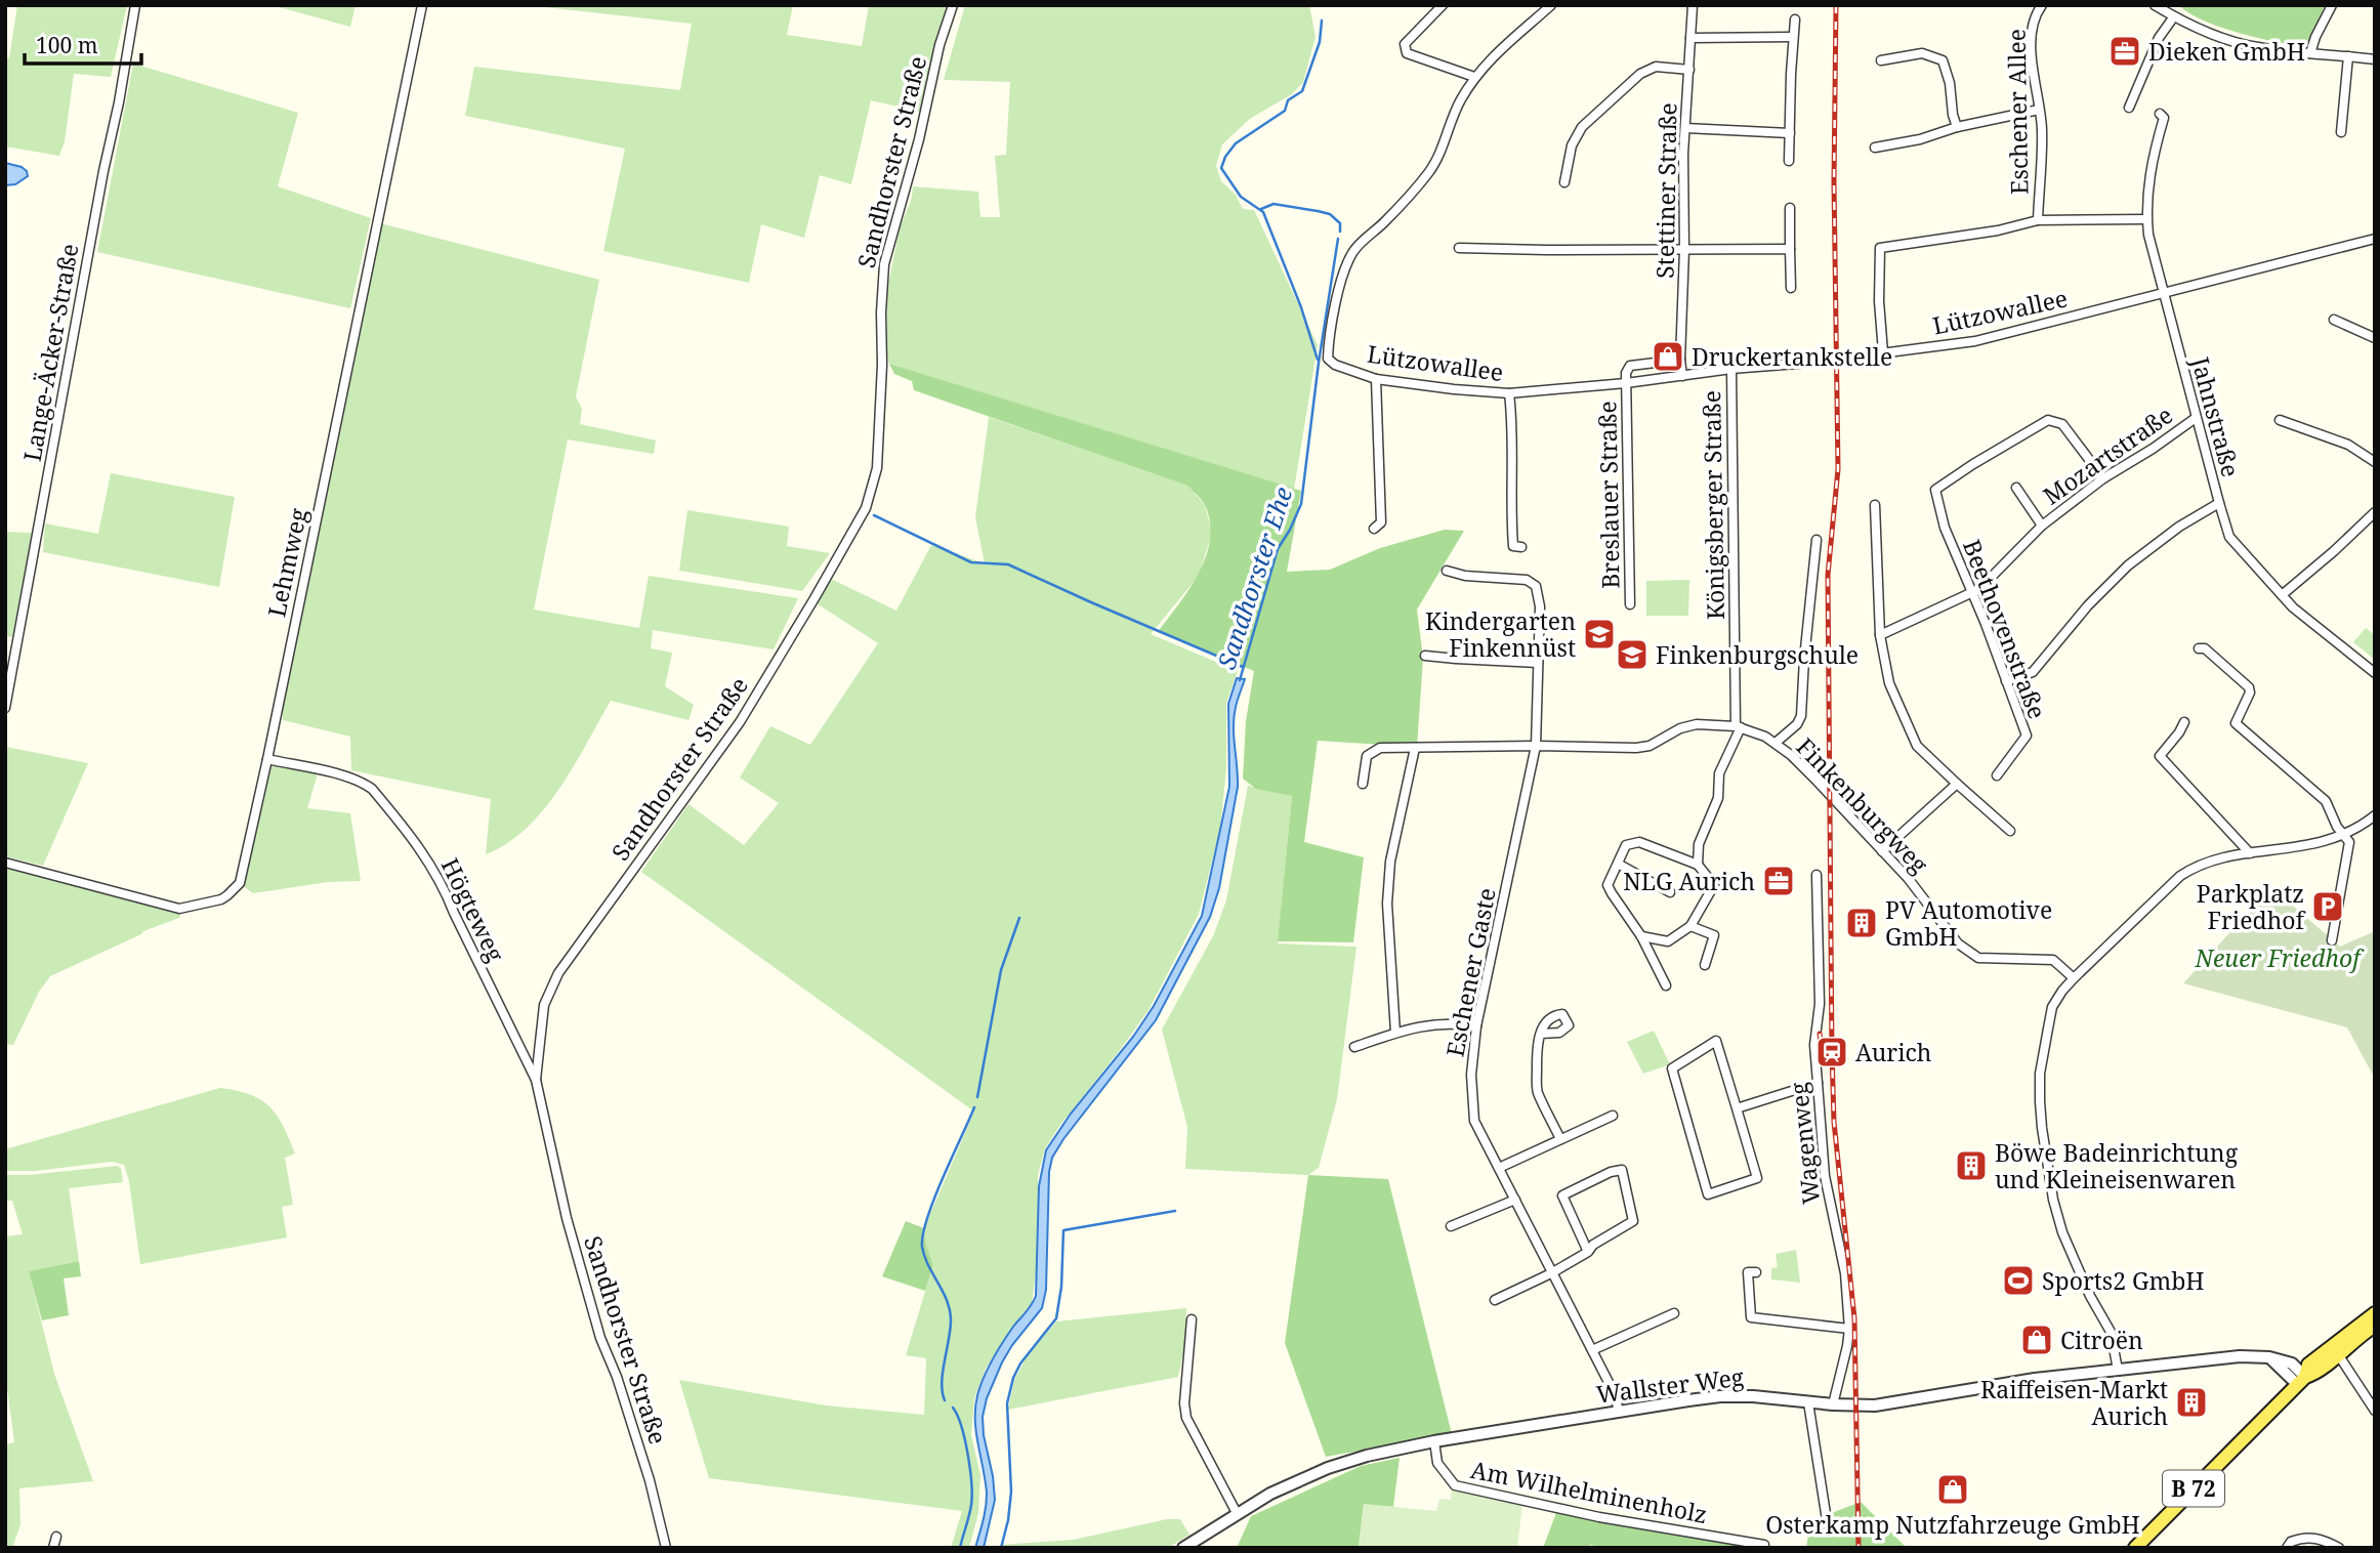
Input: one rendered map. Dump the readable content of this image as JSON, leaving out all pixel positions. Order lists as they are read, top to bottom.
{
  "streets": {
    "main road": ["B 72"],
    "street": [
      "Eschener Allee",
      "Sandhorster Straße",
      "Stettiner Straße",
      "Lützowallee",
      "Lange-Äcker-Straße",
      "Jahnstraße",
      "Mozartstraße",
      "Breslauer Straße",
      "Königsberger Straße",
      "Lehmweg",
      "Beethovenstraße",
      "Finkenburgweg",
      "Högteweg",
      "Eschener Gaste",
      "Wagenweg",
      "Wallster Weg",
      "Am Wilhelminenholz"
    ]
  },
  "crossings": [
    ["Sandhorster Straße", "Högteweg"],
    ["Stettiner Straße", "Lützowallee"],
    ["Lützowallee", "Jahnstraße"],
    ["Lützowallee", "Breslauer Straße"],
    ["Lützowallee", "Königsberger Straße"],
    ["Jahnstraße", "Mozartstraße"],
    ["Mozartstraße", "Beethovenstraße"],
    ["Königsberger Straße", "Finkenburgweg"],
    ["Lehmweg", "Högteweg"],
    ["Finkenburgweg", "Eschener Gaste"],
    ["Eschener Gaste", "Wallster Weg"],
    ["Wagenweg", "Wallster Weg"],
    ["Wallster Weg", "B 72"],
    ["Wallster Weg", "Am Wilhelminenholz"]
  ],
  "water": ["Sandhorster Ehe"],
  "parks": ["Neuer Friedhof"],
  "places": {
    "office": ["Dieken GmbH", "NLG Aurich"],
    "shop": ["Druckertankstelle", "Citroën", "Osterkamp Nutzfahrzeuge GmbH"],
    "school or university": ["Kindergarten Finkennüst", "Finkenburgschule"],
    "parking": ["Parkplatz Friedhof"],
    "building": ["PV Automotive GmbH", "Böwe Badeinrichtung und Kleineisenwaren", "Raiffeisen-Markt Aurich"],
    "station": ["Aurich"],
    "sports": ["Sports2 GmbH"]
  },
  "scale_bar": "100 m"
}
